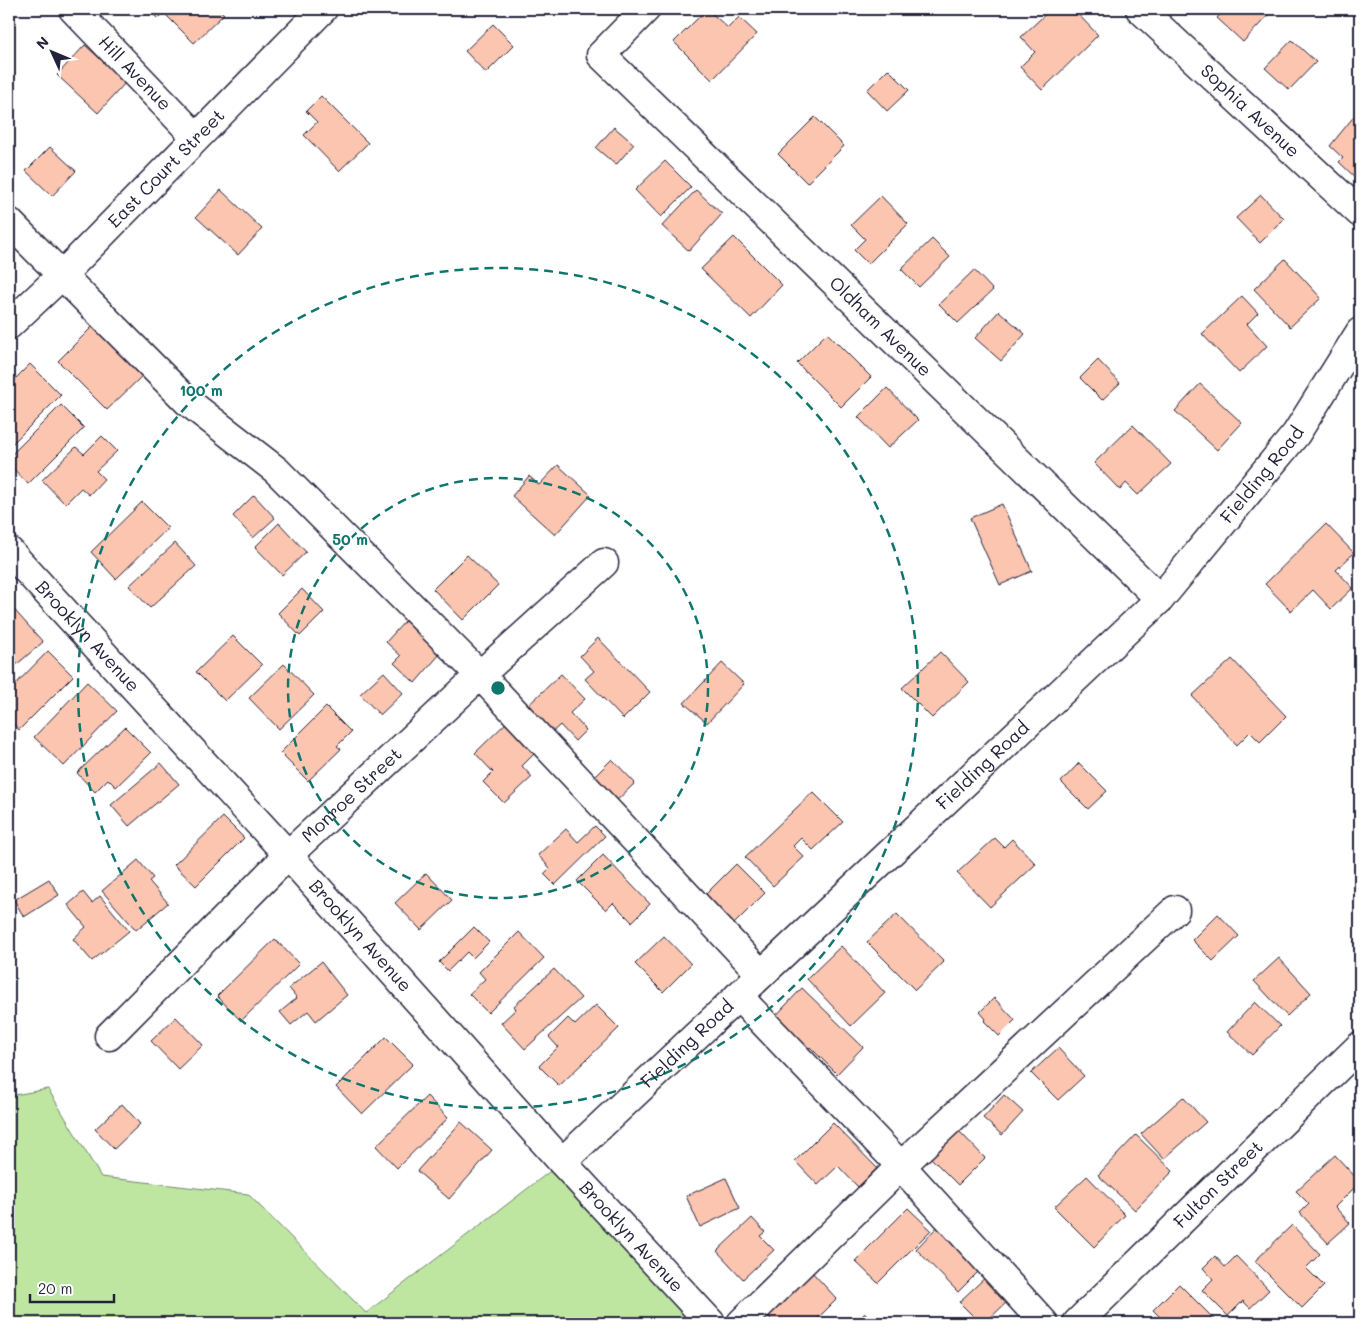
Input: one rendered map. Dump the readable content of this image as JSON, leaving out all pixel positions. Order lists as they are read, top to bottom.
{
  "streets": {
    "street": [
      "Hill Avenue",
      "Sophia Avenue",
      "East Court Street",
      "Oldham Avenue",
      "Fielding Road",
      "Brooklyn Avenue",
      "Monroe Street",
      "Fulton Street"
    ]
  },
  "crossings": [
    ["Hill Avenue", "East Court Street"],
    ["Oldham Avenue", "Fielding Road"],
    ["Fielding Road", "Brooklyn Avenue"],
    ["Brooklyn Avenue", "Monroe Street"]
  ],
  "scale_bar": "20 m",
  "north": "top left",
  "rings": ["100 m", "50 m"]
}
